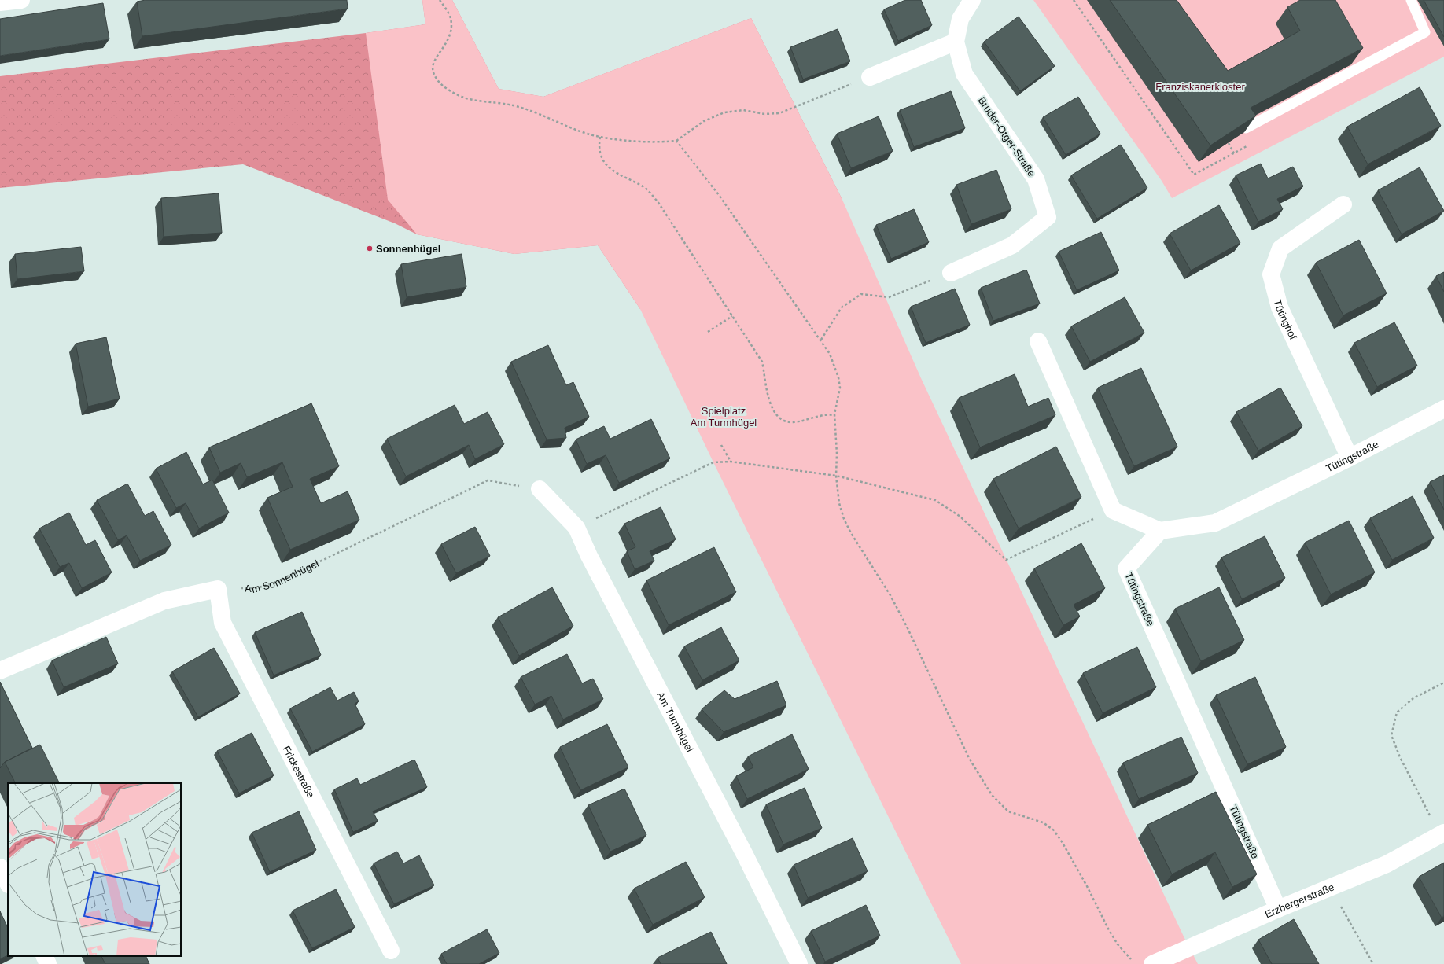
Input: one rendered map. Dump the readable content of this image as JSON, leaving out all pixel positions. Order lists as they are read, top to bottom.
{
  "streets": {
    "street": [
      "Bruder-Otger-Straße",
      "Tütinghof",
      "Tütingstraße",
      "Am Turmhügel",
      "Frickestraße",
      "Erzbergerstraße"
    ],
    "path": ["Am Sonnenhügel"]
  },
  "crossings": [
    ["Tütinghof", "Tütingstraße"],
    ["Tütingstraße", "Erzbergerstraße"],
    ["Am Sonnenhügel", "Am Turmhügel"],
    ["Am Sonnenhügel", "Frickestraße"]
  ],
  "parks": ["Franziskanerkloster", "Spielplatz Am Turmhügel"],
  "places": ["Sonnenhügel"]
}
